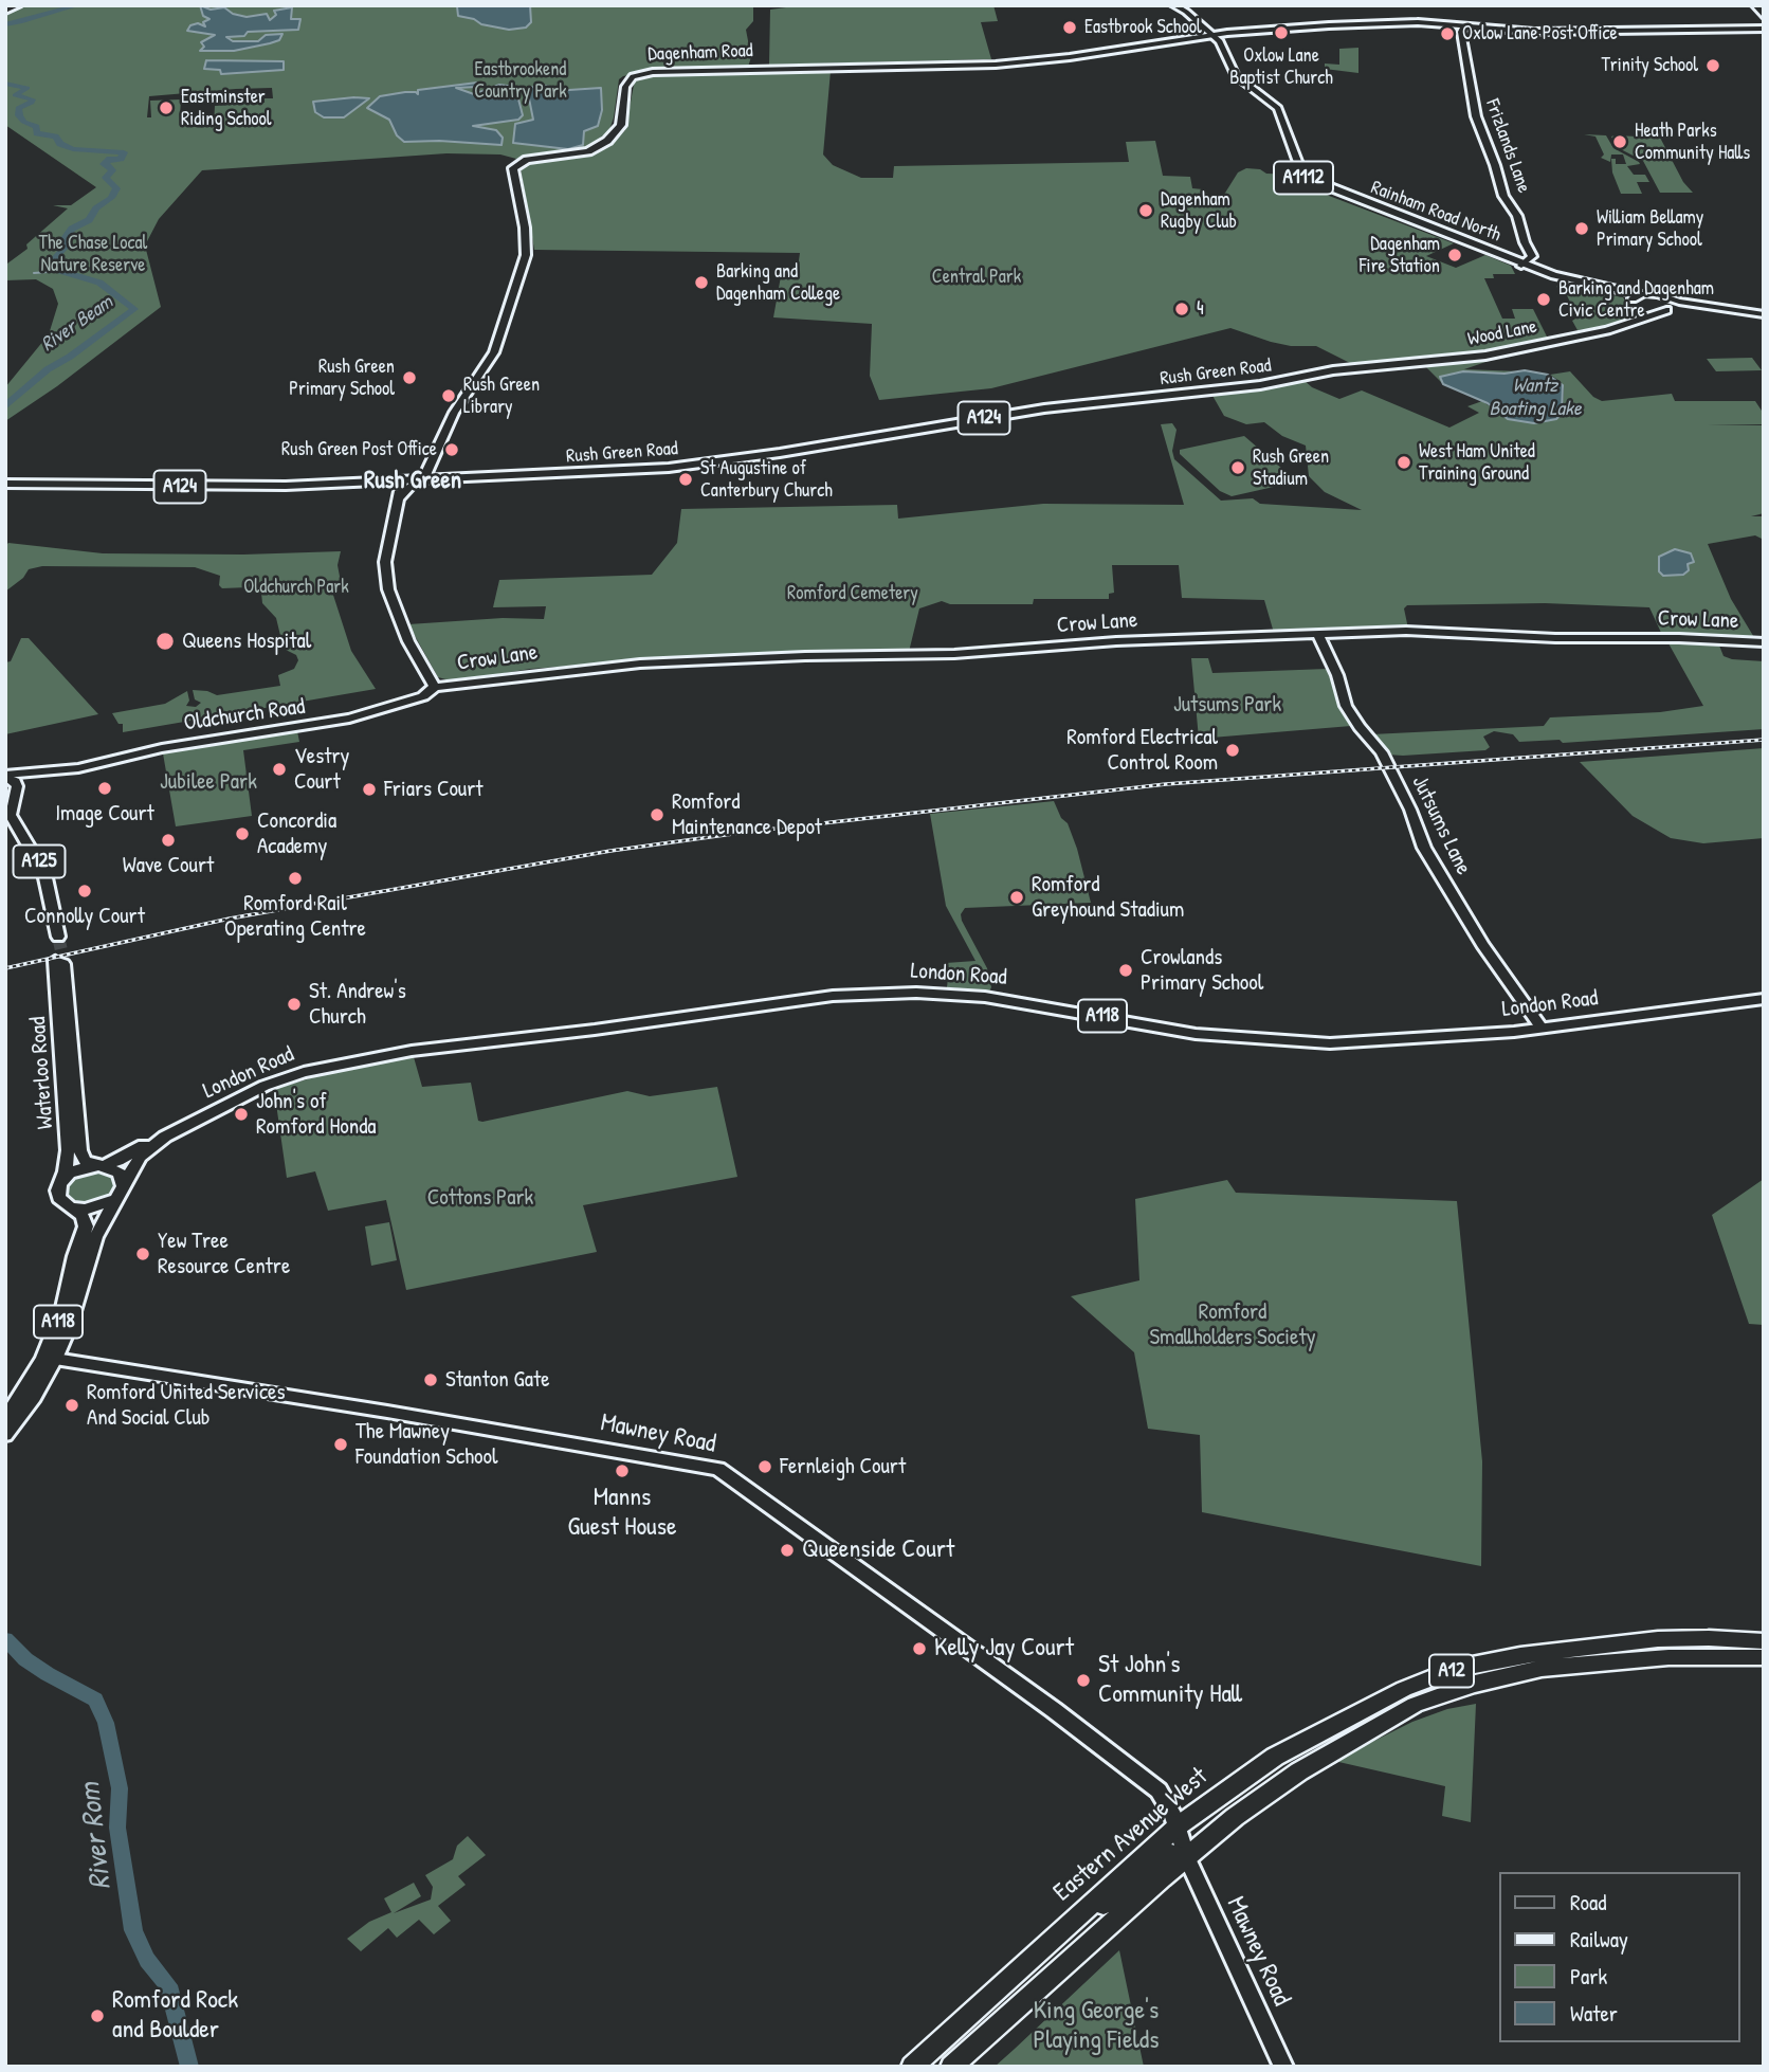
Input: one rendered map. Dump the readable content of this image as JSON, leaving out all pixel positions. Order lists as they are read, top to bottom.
{
  "streets": {
    "highway": ["A12", "Eastern Avenue West"],
    "street": [
      "Dagenham Road",
      "Frizlands Lane",
      "A1112",
      "Rainham Road North",
      "Wood Lane",
      "Rush Green Road",
      "A124",
      "Crow Lane",
      "Oldchurch Road",
      "Jutsums Lane",
      "A125",
      "London Road",
      "A118",
      "Waterloo Road",
      "Mawney Road"
    ]
  },
  "crossings": [
    ["Dagenham Road", "A1112"],
    ["Dagenham Road", "Rainham Road North"],
    ["Dagenham Road", "Rush Green Road"],
    ["Dagenham Road", "A124"],
    ["Dagenham Road", "Crow Lane"],
    ["Dagenham Road", "Oldchurch Road"],
    ["Frizlands Lane", "Rainham Road North"],
    ["A1112", "Rainham Road North"],
    ["Rainham Road North", "A124"],
    ["Wood Lane", "Rush Green Road"],
    ["Wood Lane", "A124"],
    ["Rush Green Road", "A124"],
    ["Crow Lane", "Oldchurch Road"],
    ["Crow Lane", "Jutsums Lane"],
    ["Oldchurch Road", "A125"],
    ["Jutsums Lane", "London Road"],
    ["London Road", "A118"],
    ["London Road", "Waterloo Road"],
    ["A118", "Waterloo Road"],
    ["A118", "Mawney Road"],
    ["Mawney Road", "A12"],
    ["Mawney Road", "Eastern Avenue West"]
  ],
  "districts": ["Rush Green"],
  "water": ["River Beam", "Wantz Boating Lake", "River Rom"],
  "parks": [
    "Eastbrookend Country Park",
    "The Chase Local Nature Reserve",
    "Central Park",
    "Oldchurch Park",
    "Romford Cemetery",
    "Jutsums Park",
    "Jubilee Park",
    "Cottons Park",
    "Romford Smallholders Society",
    "King George's Playing Fields"
  ],
  "places": [
    "Eastbrook School",
    "Oxlow Lane Baptist Church",
    "Oxlow Lane Post Office",
    "Trinity School",
    "Eastminster Riding School",
    "Heath Parks Community Halls",
    "Dagenham Rugby Club",
    "William Bellamy Primary School",
    "Dagenham Fire Station",
    "Barking and Dagenham College",
    "Barking and Dagenham Civic Centre",
    "4",
    "Rush Green Primary School",
    "Rush Green Library",
    "Rush Green Post Office",
    "West Ham United Training Ground",
    "Rush Green Stadium",
    "St Augustine of Canterbury Church",
    "Queens Hospital",
    "Romford Electrical Control Room",
    "Vestry Court",
    "Image Court",
    "Friars Court",
    "Romford Maintenance Depot",
    "Concordia Academy",
    "Wave Court",
    "Romford Rail Operating Centre",
    "Connolly Court",
    "Romford Greyhound Stadium",
    "Crowlands Primary School",
    "St. Andrew's Church",
    "John's of Romford Honda",
    "Yew Tree Resource Centre",
    "Stanton Gate",
    "Romford United Services And Social Club",
    "The Mawney Foundation School",
    "Fernleigh Court",
    "Manns Guest House",
    "Queenside Court",
    "Kelly Jay Court",
    "St John's Community Hall",
    "Romford Rock and Boulder"
  ],
  "legend": [
    "Road",
    "Railway",
    "Park",
    "Water"
  ]
}
